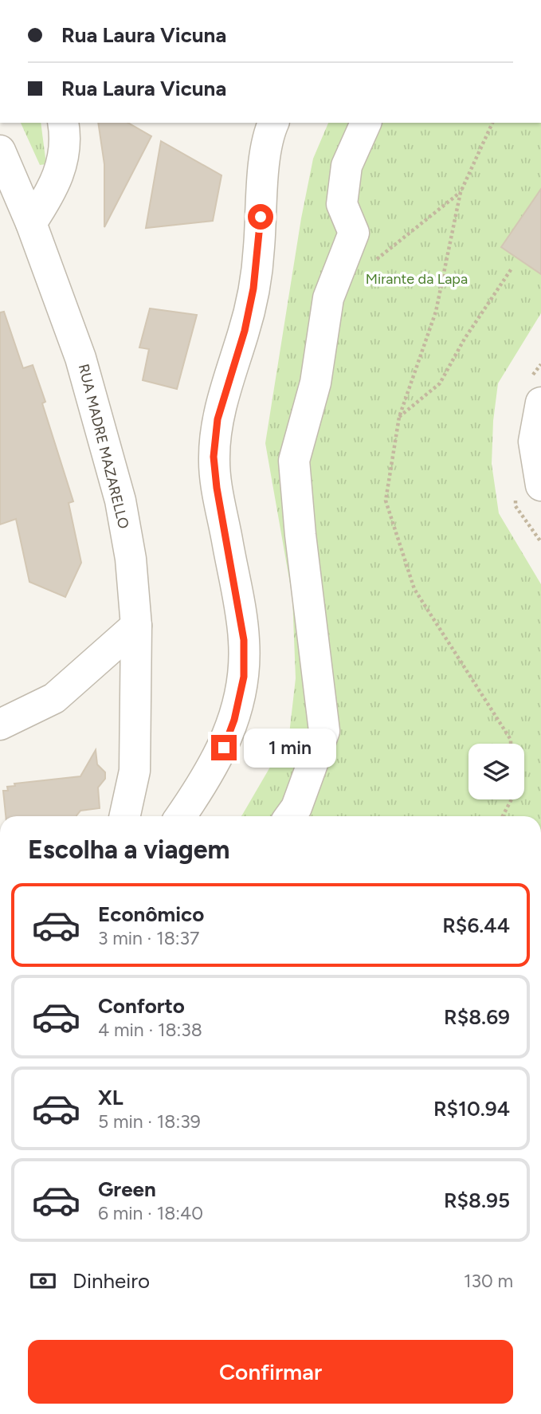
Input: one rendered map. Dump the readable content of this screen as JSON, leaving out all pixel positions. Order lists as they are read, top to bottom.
{
  "streets": {
    "street": ["RUA MADRE MAZARELLO"]
  },
  "parks": ["Mirante da Lapa"],
  "page": {
    "banner": ["Rua Laura Vicuna", "Rua Laura Vicuna"],
    "bubble": "1 min",
    "heading": "Escolha a viagem",
    "list": [
      {
        "name": "Econômico",
        "note": "3 min · 18:37",
        "value": "R$6.44"
      },
      {
        "name": "Conforto",
        "note": "4 min · 18:38",
        "value": "R$8.69"
      },
      {
        "name": "XL",
        "note": "5 min · 18:39",
        "value": "R$10.94"
      },
      {
        "name": "Green",
        "note": "6 min · 18:40",
        "value": "R$8.95"
      }
    ],
    "pay": ["Dinheiro", "130 m"],
    "buttons": "Confirmar"
  }
}
